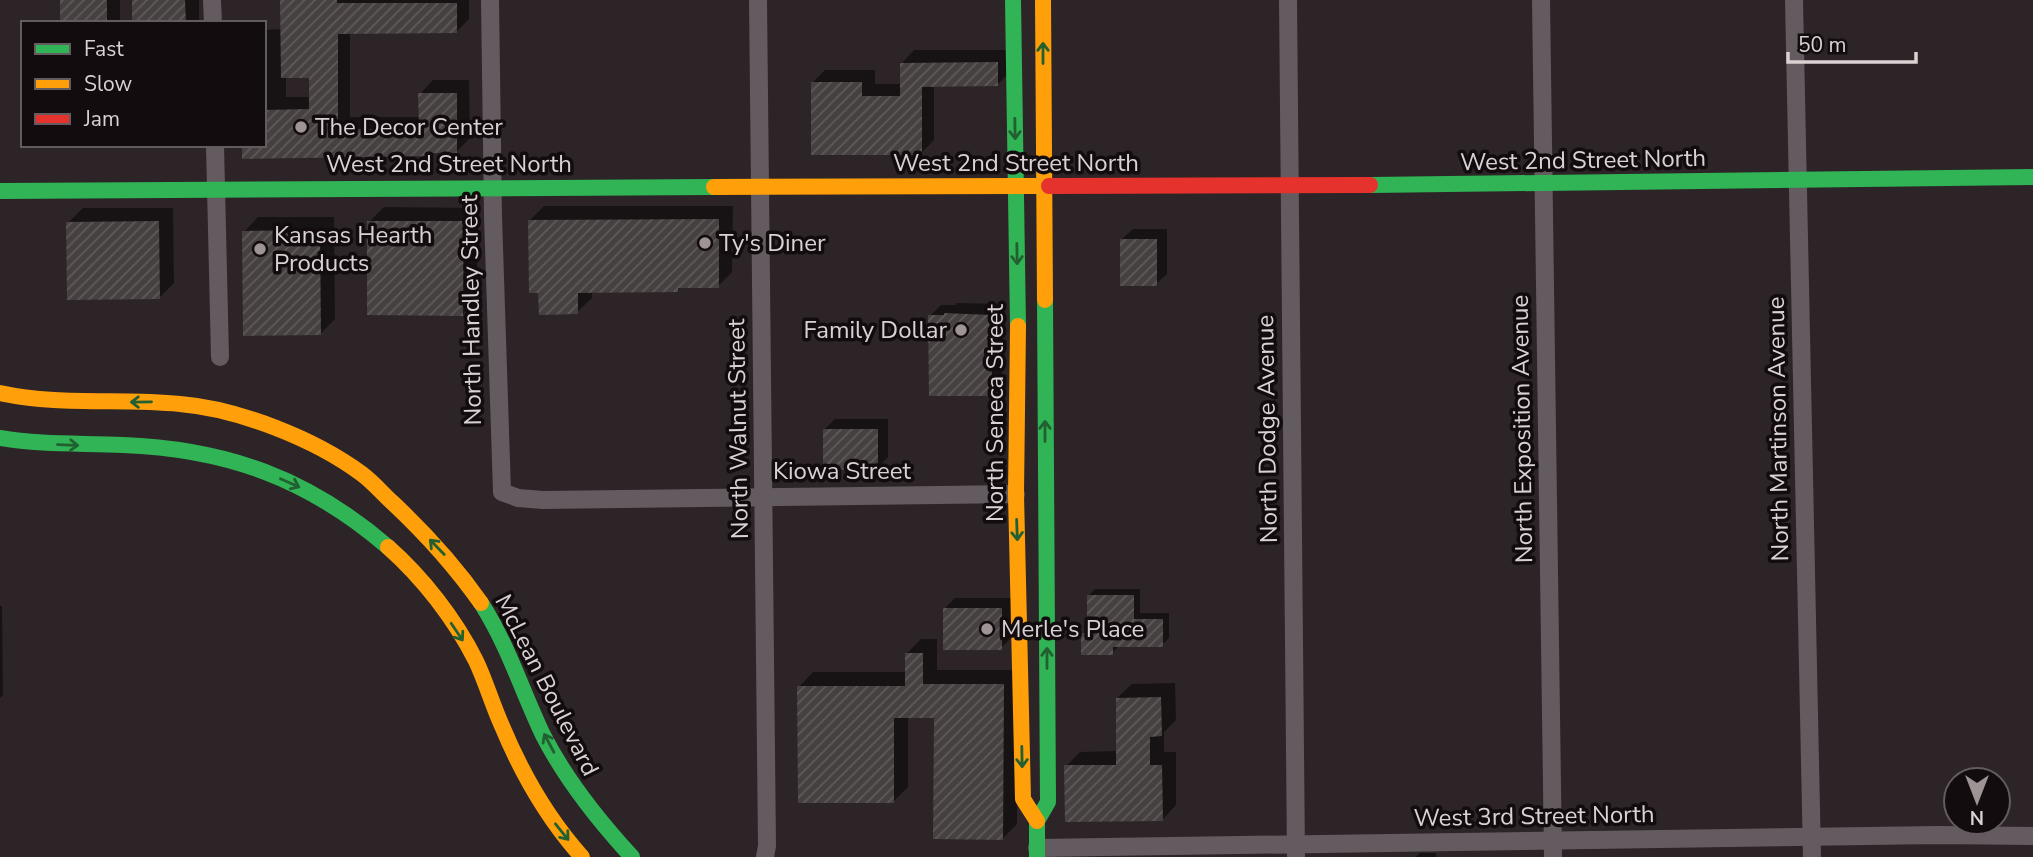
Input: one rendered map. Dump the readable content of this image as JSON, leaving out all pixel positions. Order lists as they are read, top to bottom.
{
  "streets": {
    "main road": ["West 2nd Street North", "North Seneca Street", "McLean Boulevard"],
    "street": [
      "North Handley Street",
      "North Walnut Street",
      "North Dodge Avenue",
      "North Exposition Avenue",
      "North Martinson Avenue",
      "Kiowa Street",
      "West 3rd Street North"
    ]
  },
  "crossings": [
    ["West 2nd Street North", "North Handley Street"],
    ["West 2nd Street North", "North Seneca Street"],
    ["West 2nd Street North", "North Walnut Street"],
    ["West 2nd Street North", "North Dodge Avenue"],
    ["West 2nd Street North", "North Exposition Avenue"],
    ["West 2nd Street North", "North Martinson Avenue"],
    ["North Handley Street", "Kiowa Street"],
    ["North Seneca Street", "Kiowa Street"],
    ["North Seneca Street", "West 3rd Street North"],
    ["North Walnut Street", "Kiowa Street"],
    ["North Dodge Avenue", "West 3rd Street North"],
    ["North Exposition Avenue", "West 3rd Street North"],
    ["North Martinson Avenue", "West 3rd Street North"]
  ],
  "places": [
    "The Decor Center",
    "Ty's Diner",
    "Kansas Hearth Products",
    "Family Dollar",
    "Merle's Place"
  ],
  "legend": ["Fast", "Slow", "Jam"],
  "scale_bar": "50 m",
  "north": "bottom"
}
